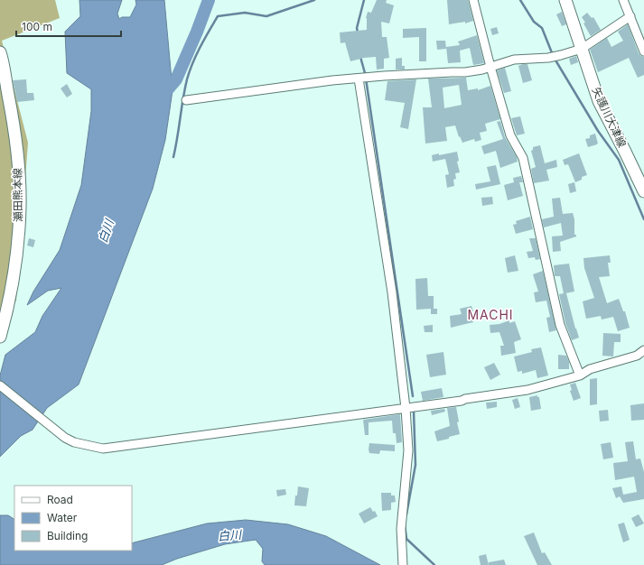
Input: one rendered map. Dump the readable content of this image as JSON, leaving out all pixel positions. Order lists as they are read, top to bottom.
{
  "streets": {
    "main road": ["矢護川大津線", "瀬田熊本線"]
  },
  "districts": ["MACHI"],
  "water": ["白川"],
  "legend": ["Road", "Water", "Building"],
  "scale_bar": "100 m"
}
